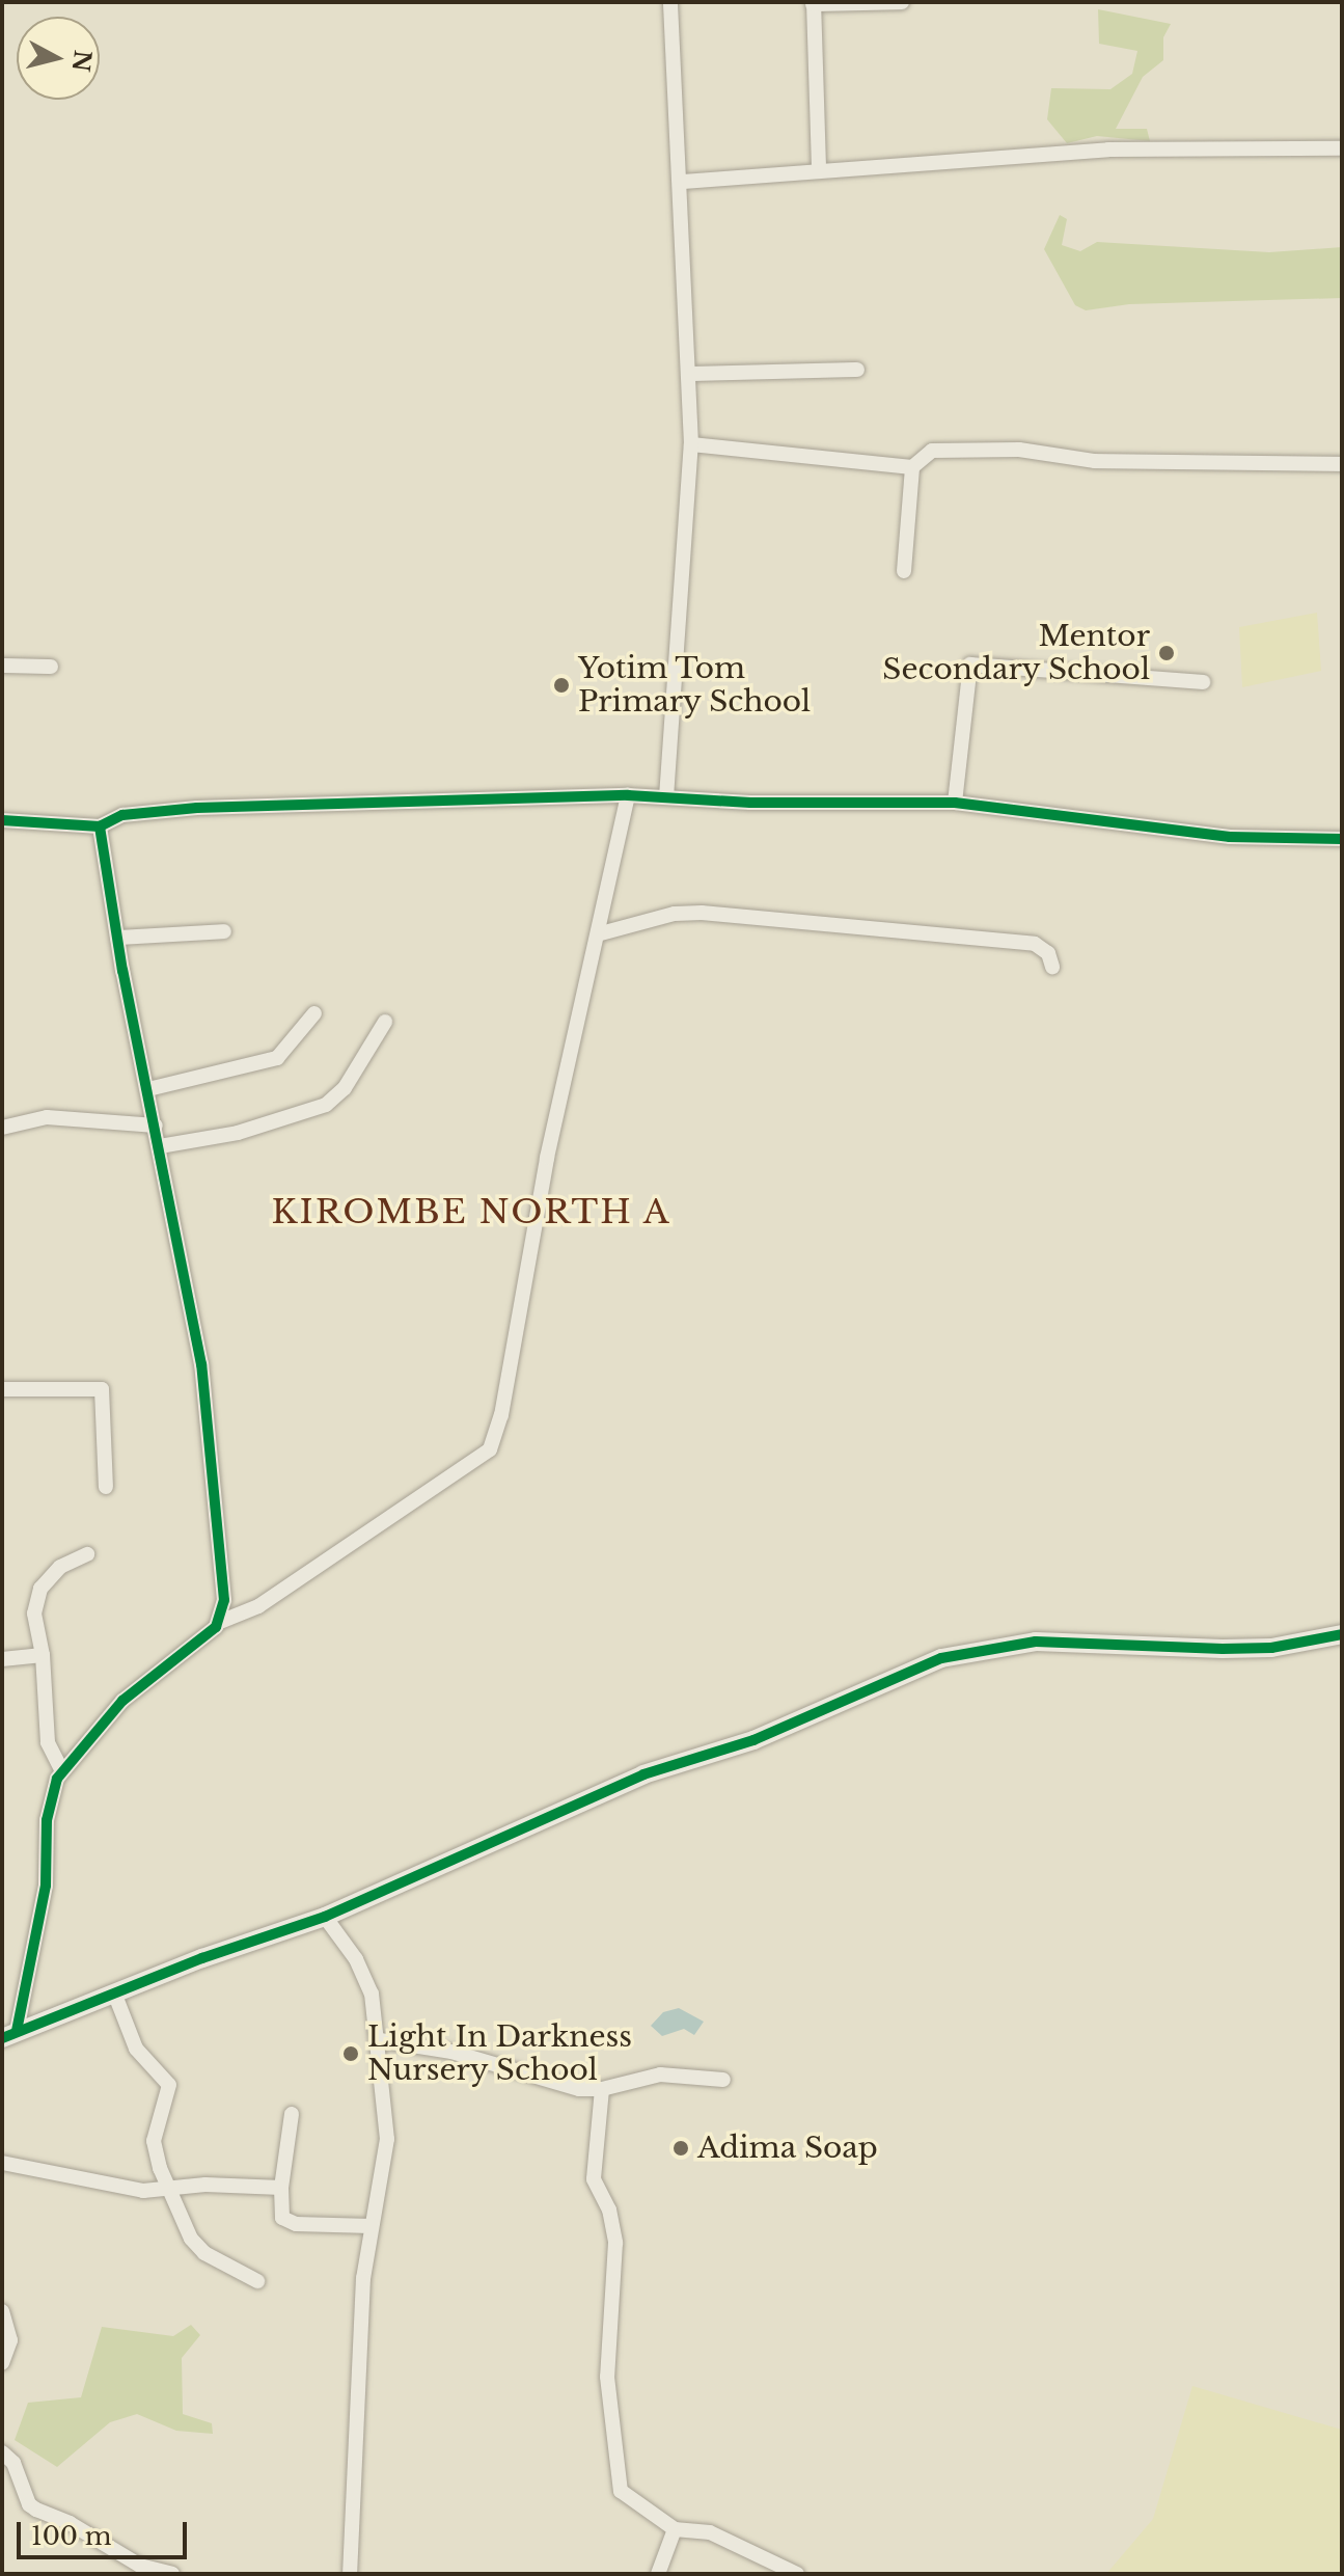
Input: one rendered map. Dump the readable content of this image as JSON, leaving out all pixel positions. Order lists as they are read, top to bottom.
{
  "districts": ["KIROMBE NORTH A"],
  "places": [
    "Mentor Secondary School",
    "Yotim Tom Primary School",
    "Light In Darkness Nursery School",
    "Adima Soap"
  ],
  "scale_bar": "100 m",
  "north": "right"
}
